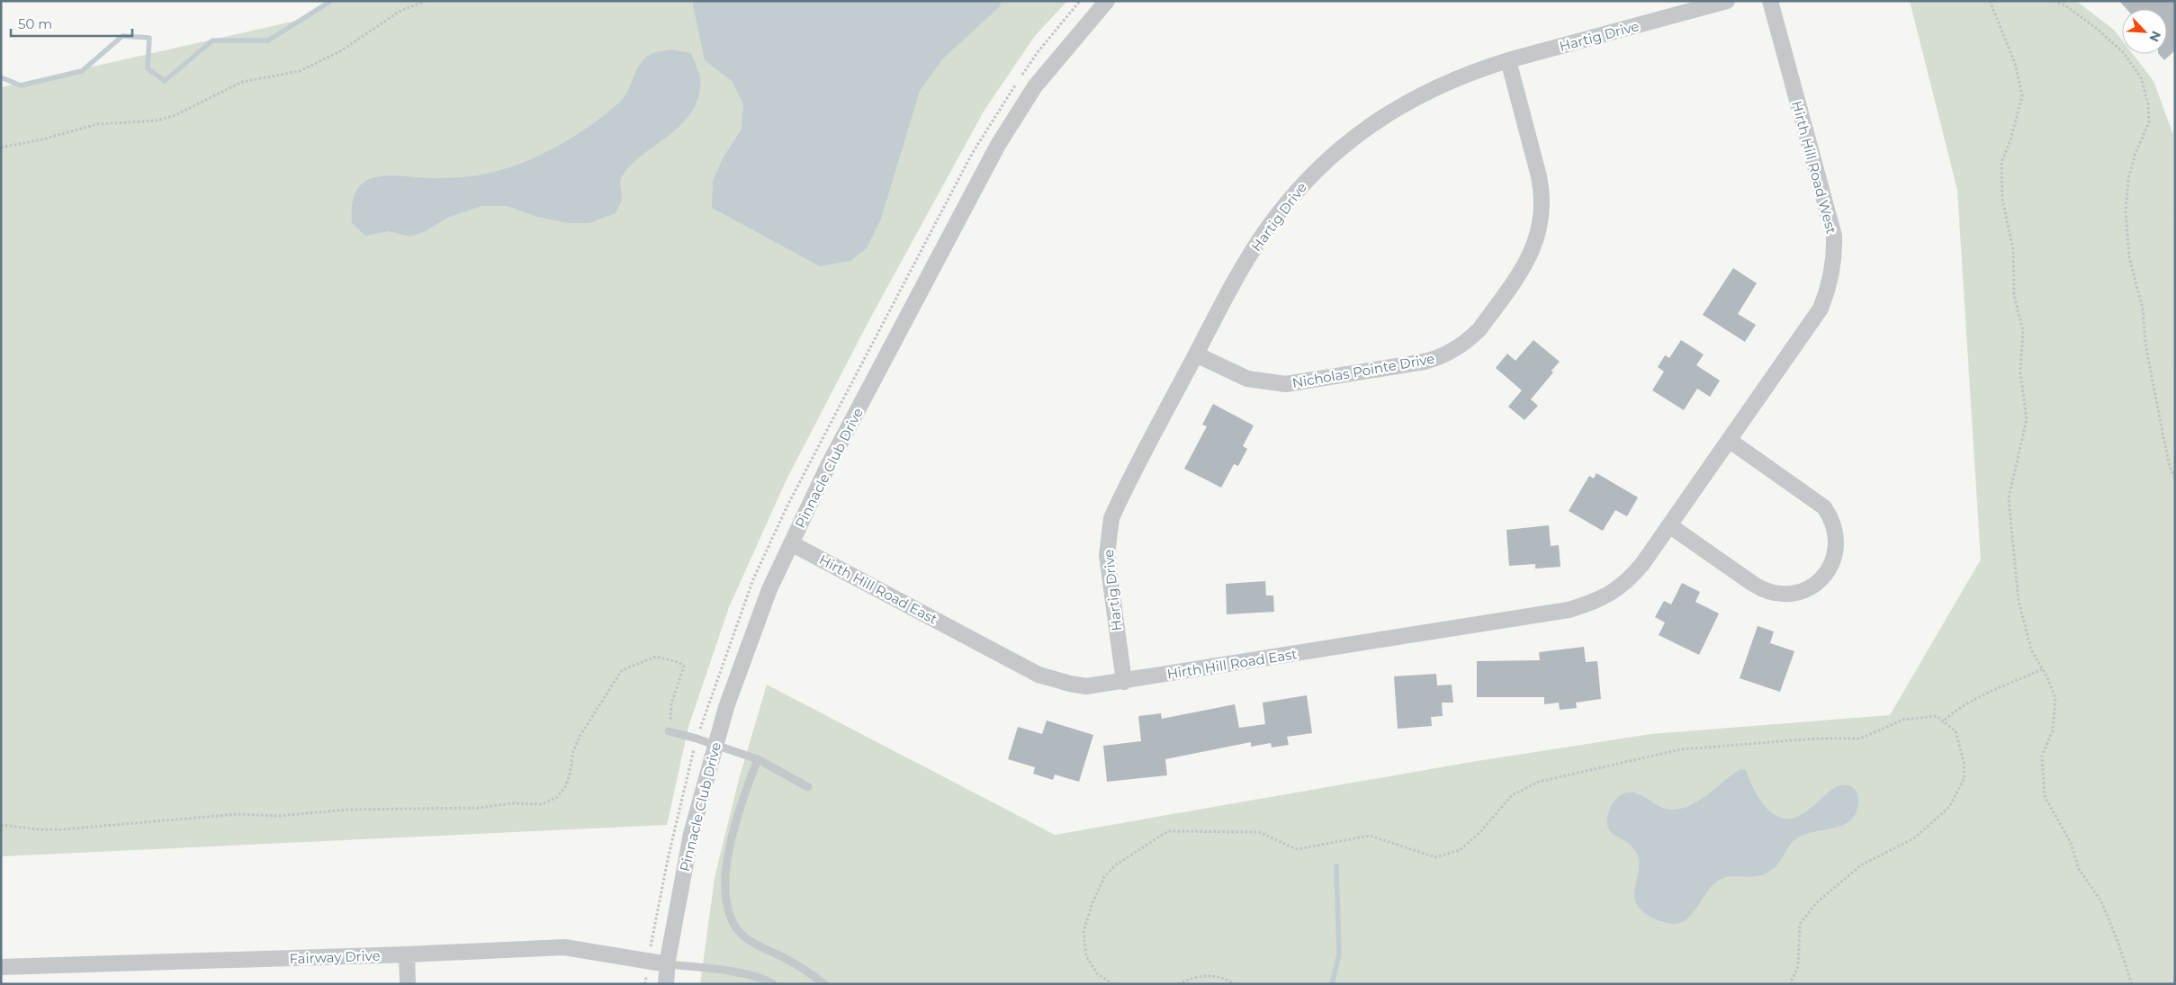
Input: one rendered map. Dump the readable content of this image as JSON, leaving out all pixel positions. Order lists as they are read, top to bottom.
{
  "streets": {
    "street": [
      "Hartig Drive",
      "Hirth Hill Road West",
      "Nicholas Pointe Drive",
      "Pinnacle Club Drive",
      "Hirth Hill Road East",
      "Fairway Drive"
    ]
  },
  "crossings": [
    ["Hartig Drive", "Nicholas Pointe Drive"],
    ["Hartig Drive", "Hirth Hill Road East"],
    ["Hirth Hill Road West", "Hirth Hill Road East"],
    ["Pinnacle Club Drive", "Hirth Hill Road East"],
    ["Pinnacle Club Drive", "Fairway Drive"]
  ],
  "scale_bar": "50 m",
  "north": "bottom right"
}
